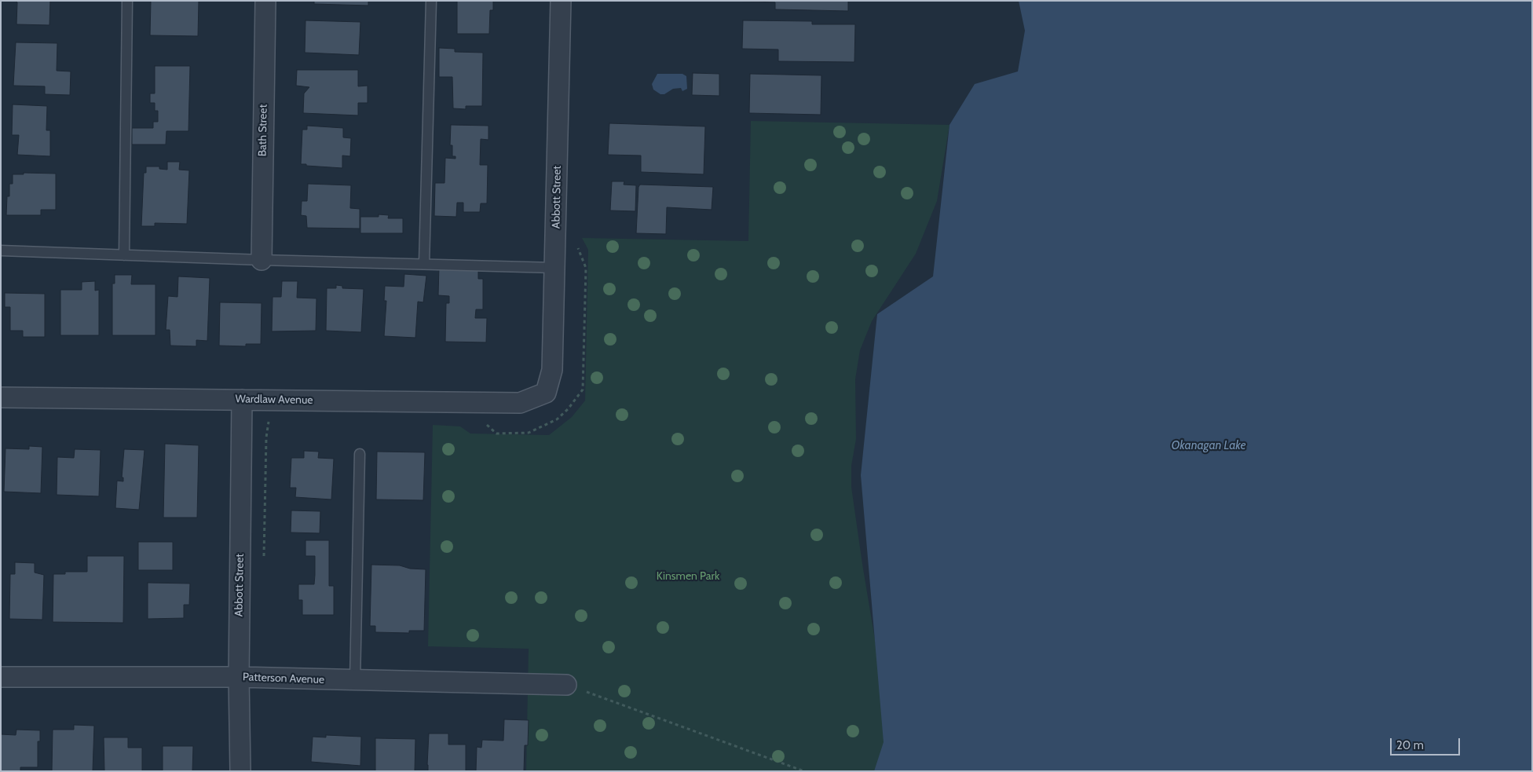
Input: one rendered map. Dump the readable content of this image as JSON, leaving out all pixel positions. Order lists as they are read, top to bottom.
{
  "streets": {
    "street": [
      "Bath Street",
      "Abbott Street",
      "Wardlaw Avenue",
      "Patterson Avenue"
    ]
  },
  "crossings": [
    ["Abbott Street", "Wardlaw Avenue"],
    ["Abbott Street", "Patterson Avenue"]
  ],
  "water": ["Okanagan Lake"],
  "parks": ["Kinsmen Park"],
  "scale_bar": "20 m"
}
